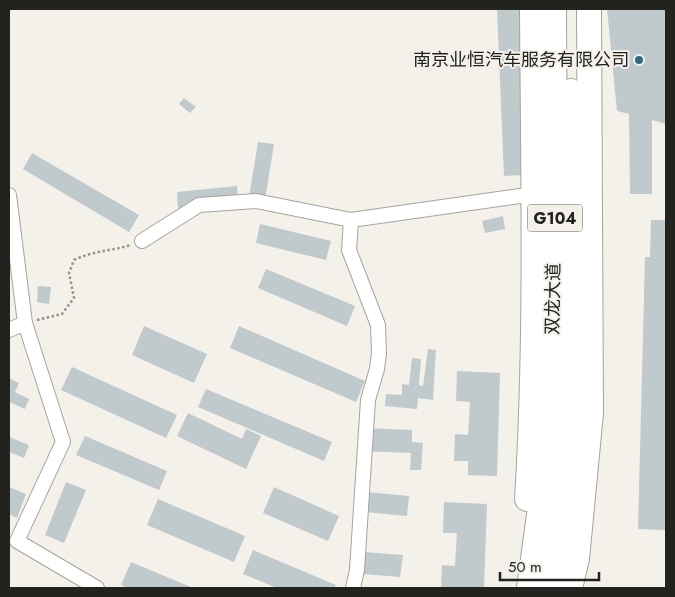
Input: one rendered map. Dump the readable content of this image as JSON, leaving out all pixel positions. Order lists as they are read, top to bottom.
{
  "streets": {
    "highway": ["G104", "双龙大道"]
  },
  "places": ["南京业恒汽车服务有限公司"],
  "scale_bar": "50 m"
}
